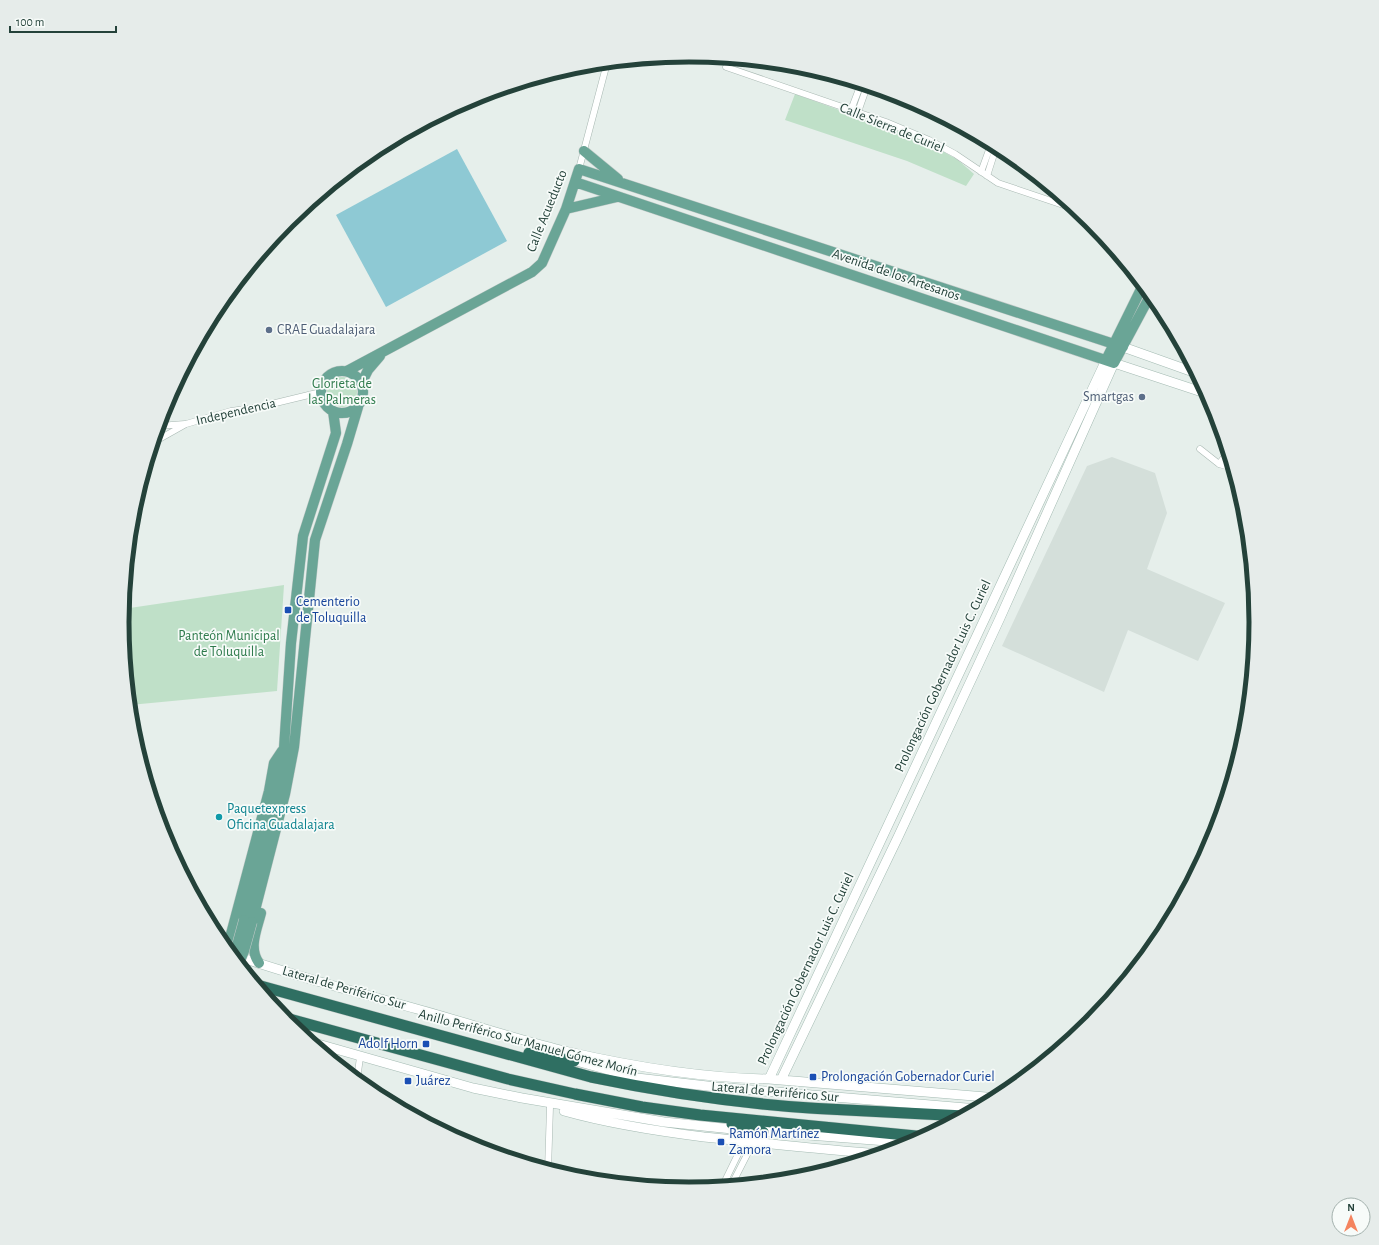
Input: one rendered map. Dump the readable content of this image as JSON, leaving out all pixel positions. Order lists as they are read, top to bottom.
{
  "streets": {
    "highway": ["Anillo Periférico Sur Manuel Gómez Morín"],
    "main road": ["Calle Acueducto", "Avenida de los Artesanos", "Prolongación Gobernador Luis C. Curiel"],
    "street": ["Calle Sierra de Curiel", "Independencia", "Lateral de Periférico Sur"]
  },
  "crossings": [
    ["Calle Acueducto", "Avenida de los Artesanos"],
    ["Calle Acueducto", "Independencia"],
    ["Avenida de los Artesanos", "Prolongación Gobernador Luis C. Curiel"]
  ],
  "parks": ["Glorieta de las Palmeras", "Panteón Municipal de Toluquilla"],
  "places": {
    "other": ["CRAE Guadalajara", "Smartgas", "Paquetexpress Oficina Guadalajara"],
    "transit": [
      "Cementerio de Toluquilla",
      "Adolf Horn",
      "Prolongación Gobernador Curiel",
      "Juárez",
      "Ramón Martínez Zamora"
    ]
  },
  "scale_bar": "100 m",
  "north": "top"
}
